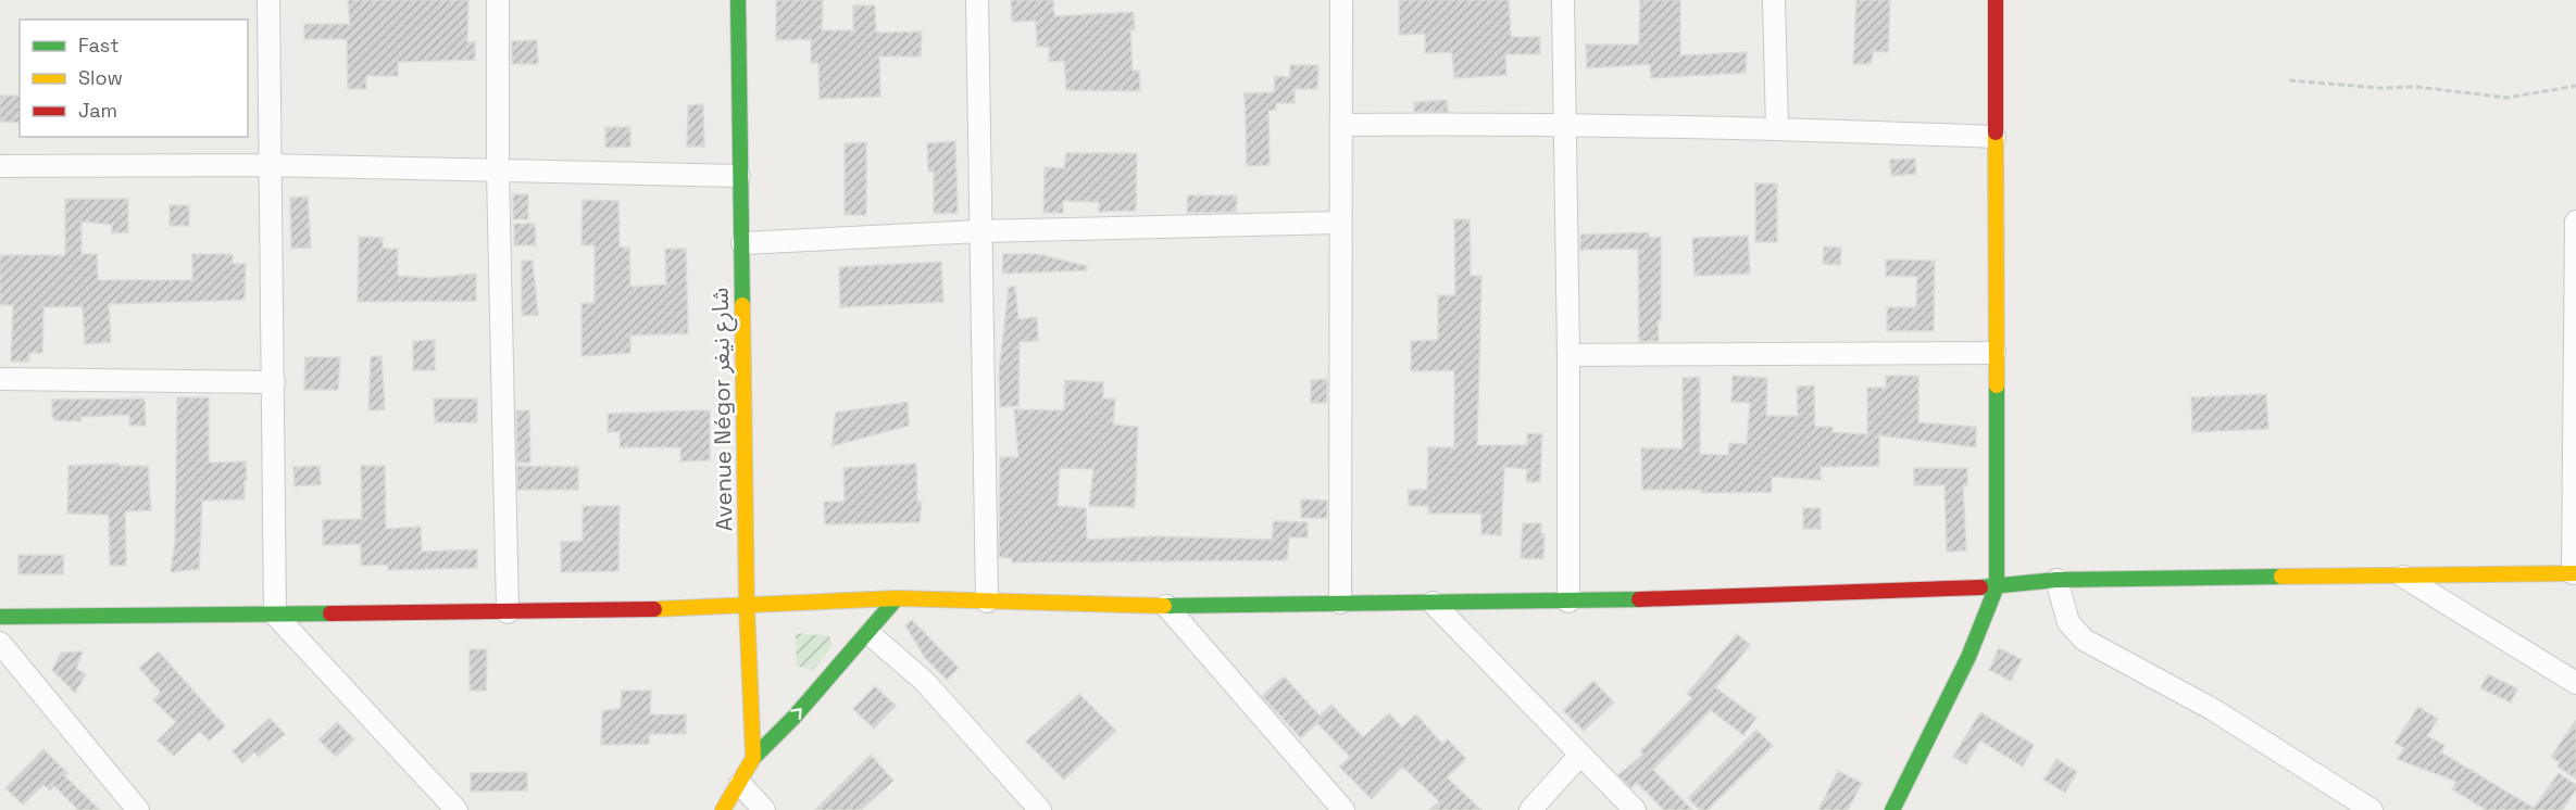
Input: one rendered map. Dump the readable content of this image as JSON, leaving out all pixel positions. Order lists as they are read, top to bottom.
{
  "streets": {
    "street": ["Avenue Négor شارع نيغر"]
  },
  "legend": ["Fast", "Slow", "Jam"]
}
